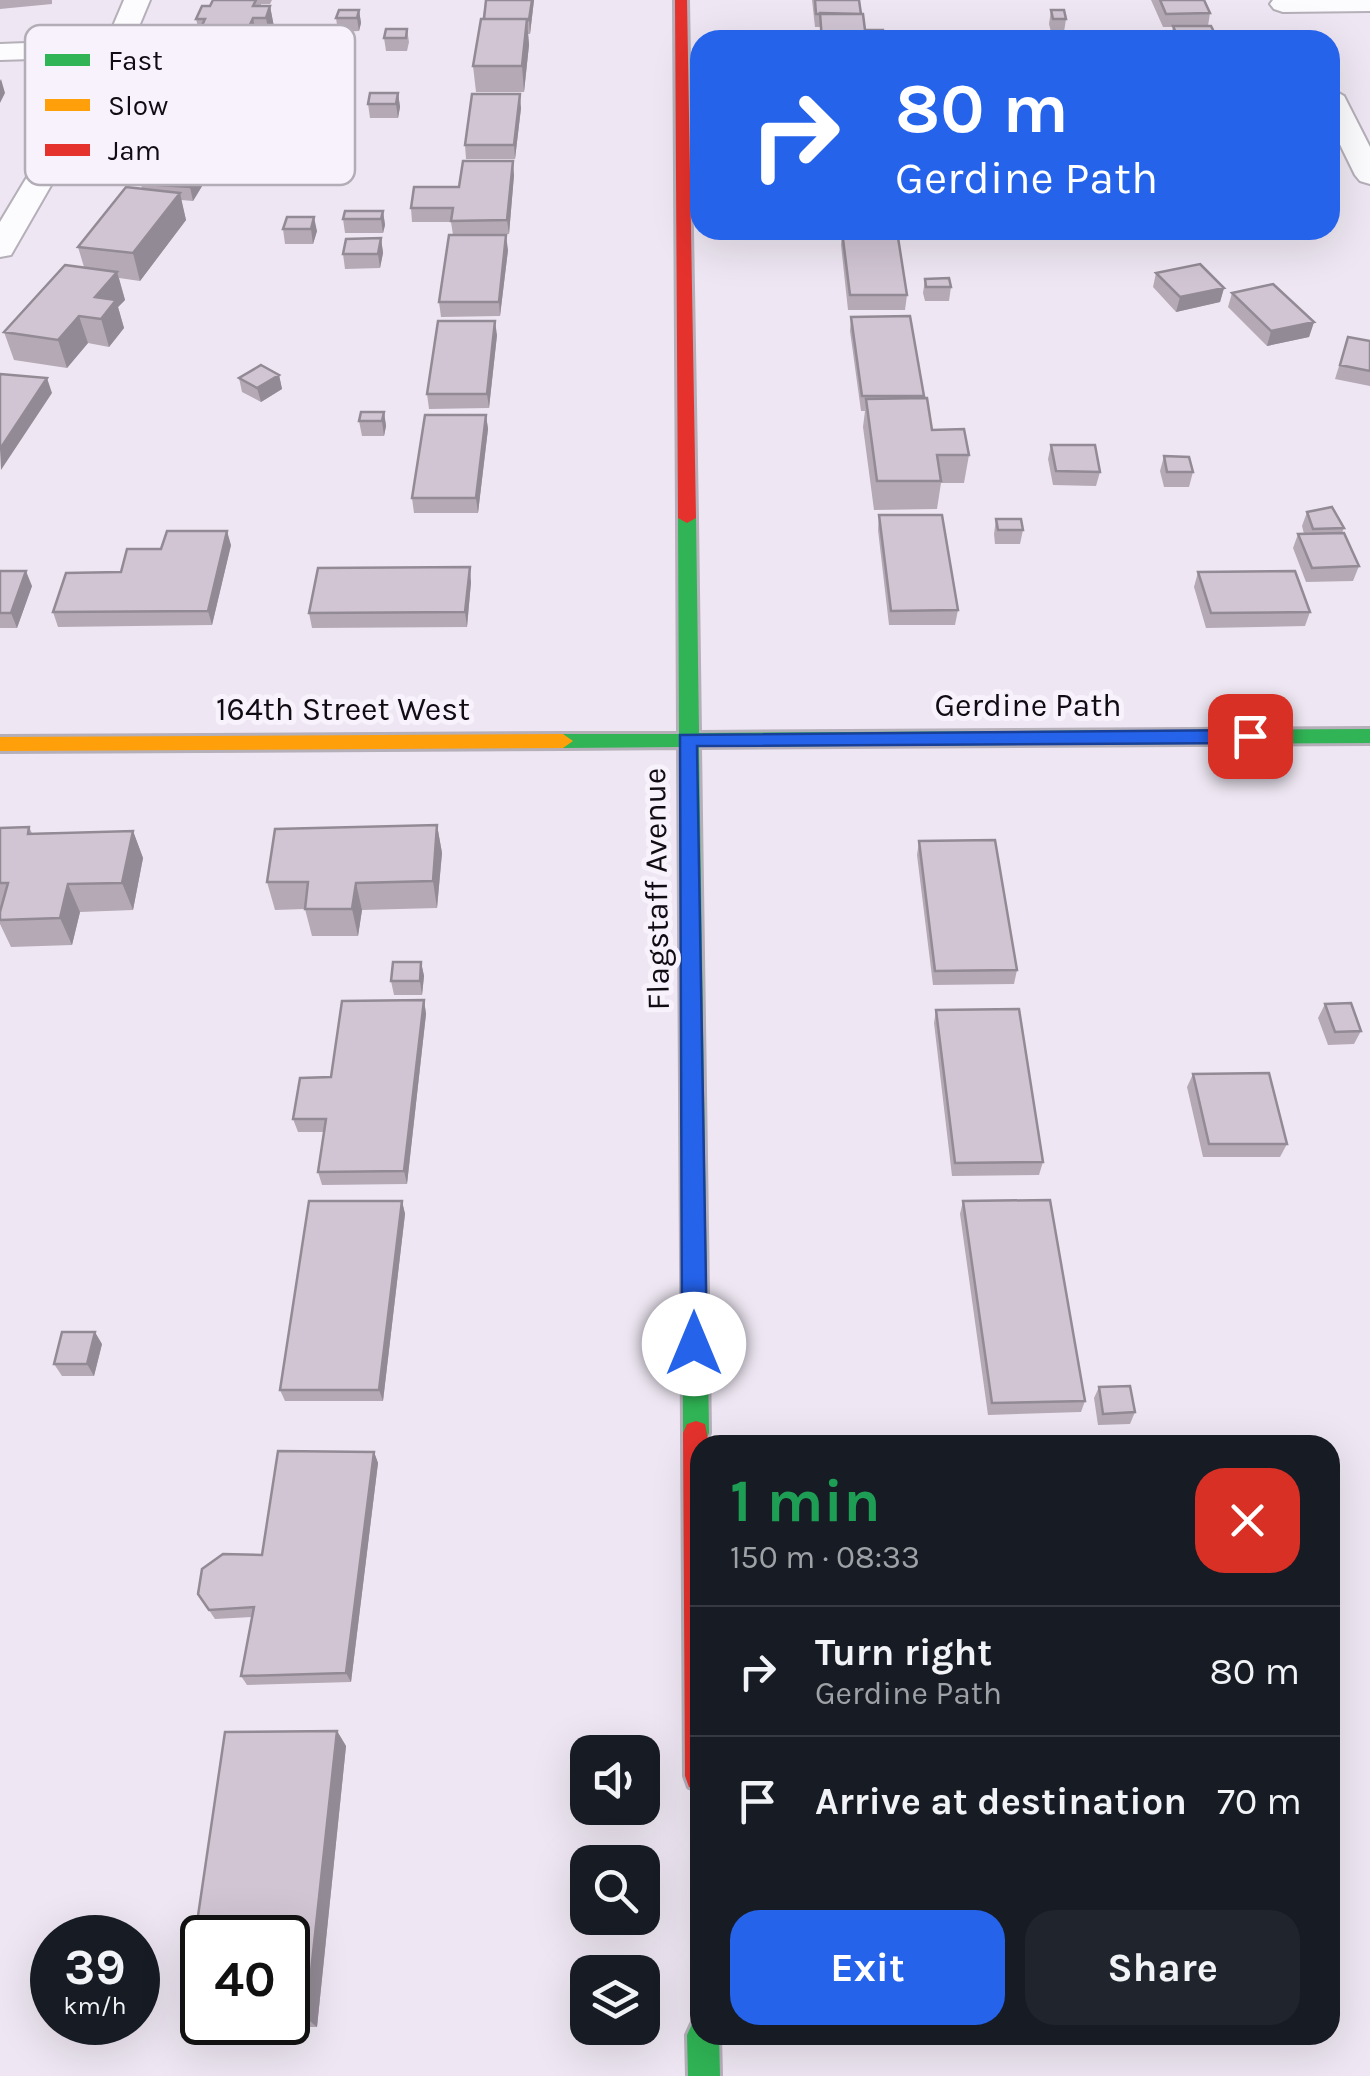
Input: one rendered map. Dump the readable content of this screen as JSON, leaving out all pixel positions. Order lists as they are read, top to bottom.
{
  "streets": {
    "street": ["Gerdine Path", "164th Street West", "Flagstaff Avenue"]
  },
  "crossings": [
    ["Gerdine Path", "164th Street West"],
    ["Gerdine Path", "Flagstaff Avenue"],
    ["164th Street West", "Flagstaff Avenue"]
  ],
  "legend": ["Fast", "Slow", "Jam"],
  "page": {
    "turn": ["80 m", "Gerdine Path"],
    "heading": ["1 min", "150 m · 08:33"],
    "list": [
      {
        "name": "Turn right",
        "note": "Gerdine Path",
        "value": "80 m"
      },
      {
        "name": "Arrive at destination",
        "value": "70 m"
      }
    ],
    "buttons": ["Exit", "Share"],
    "speed": "39 km/h",
    "limit": "40"
  }
}
